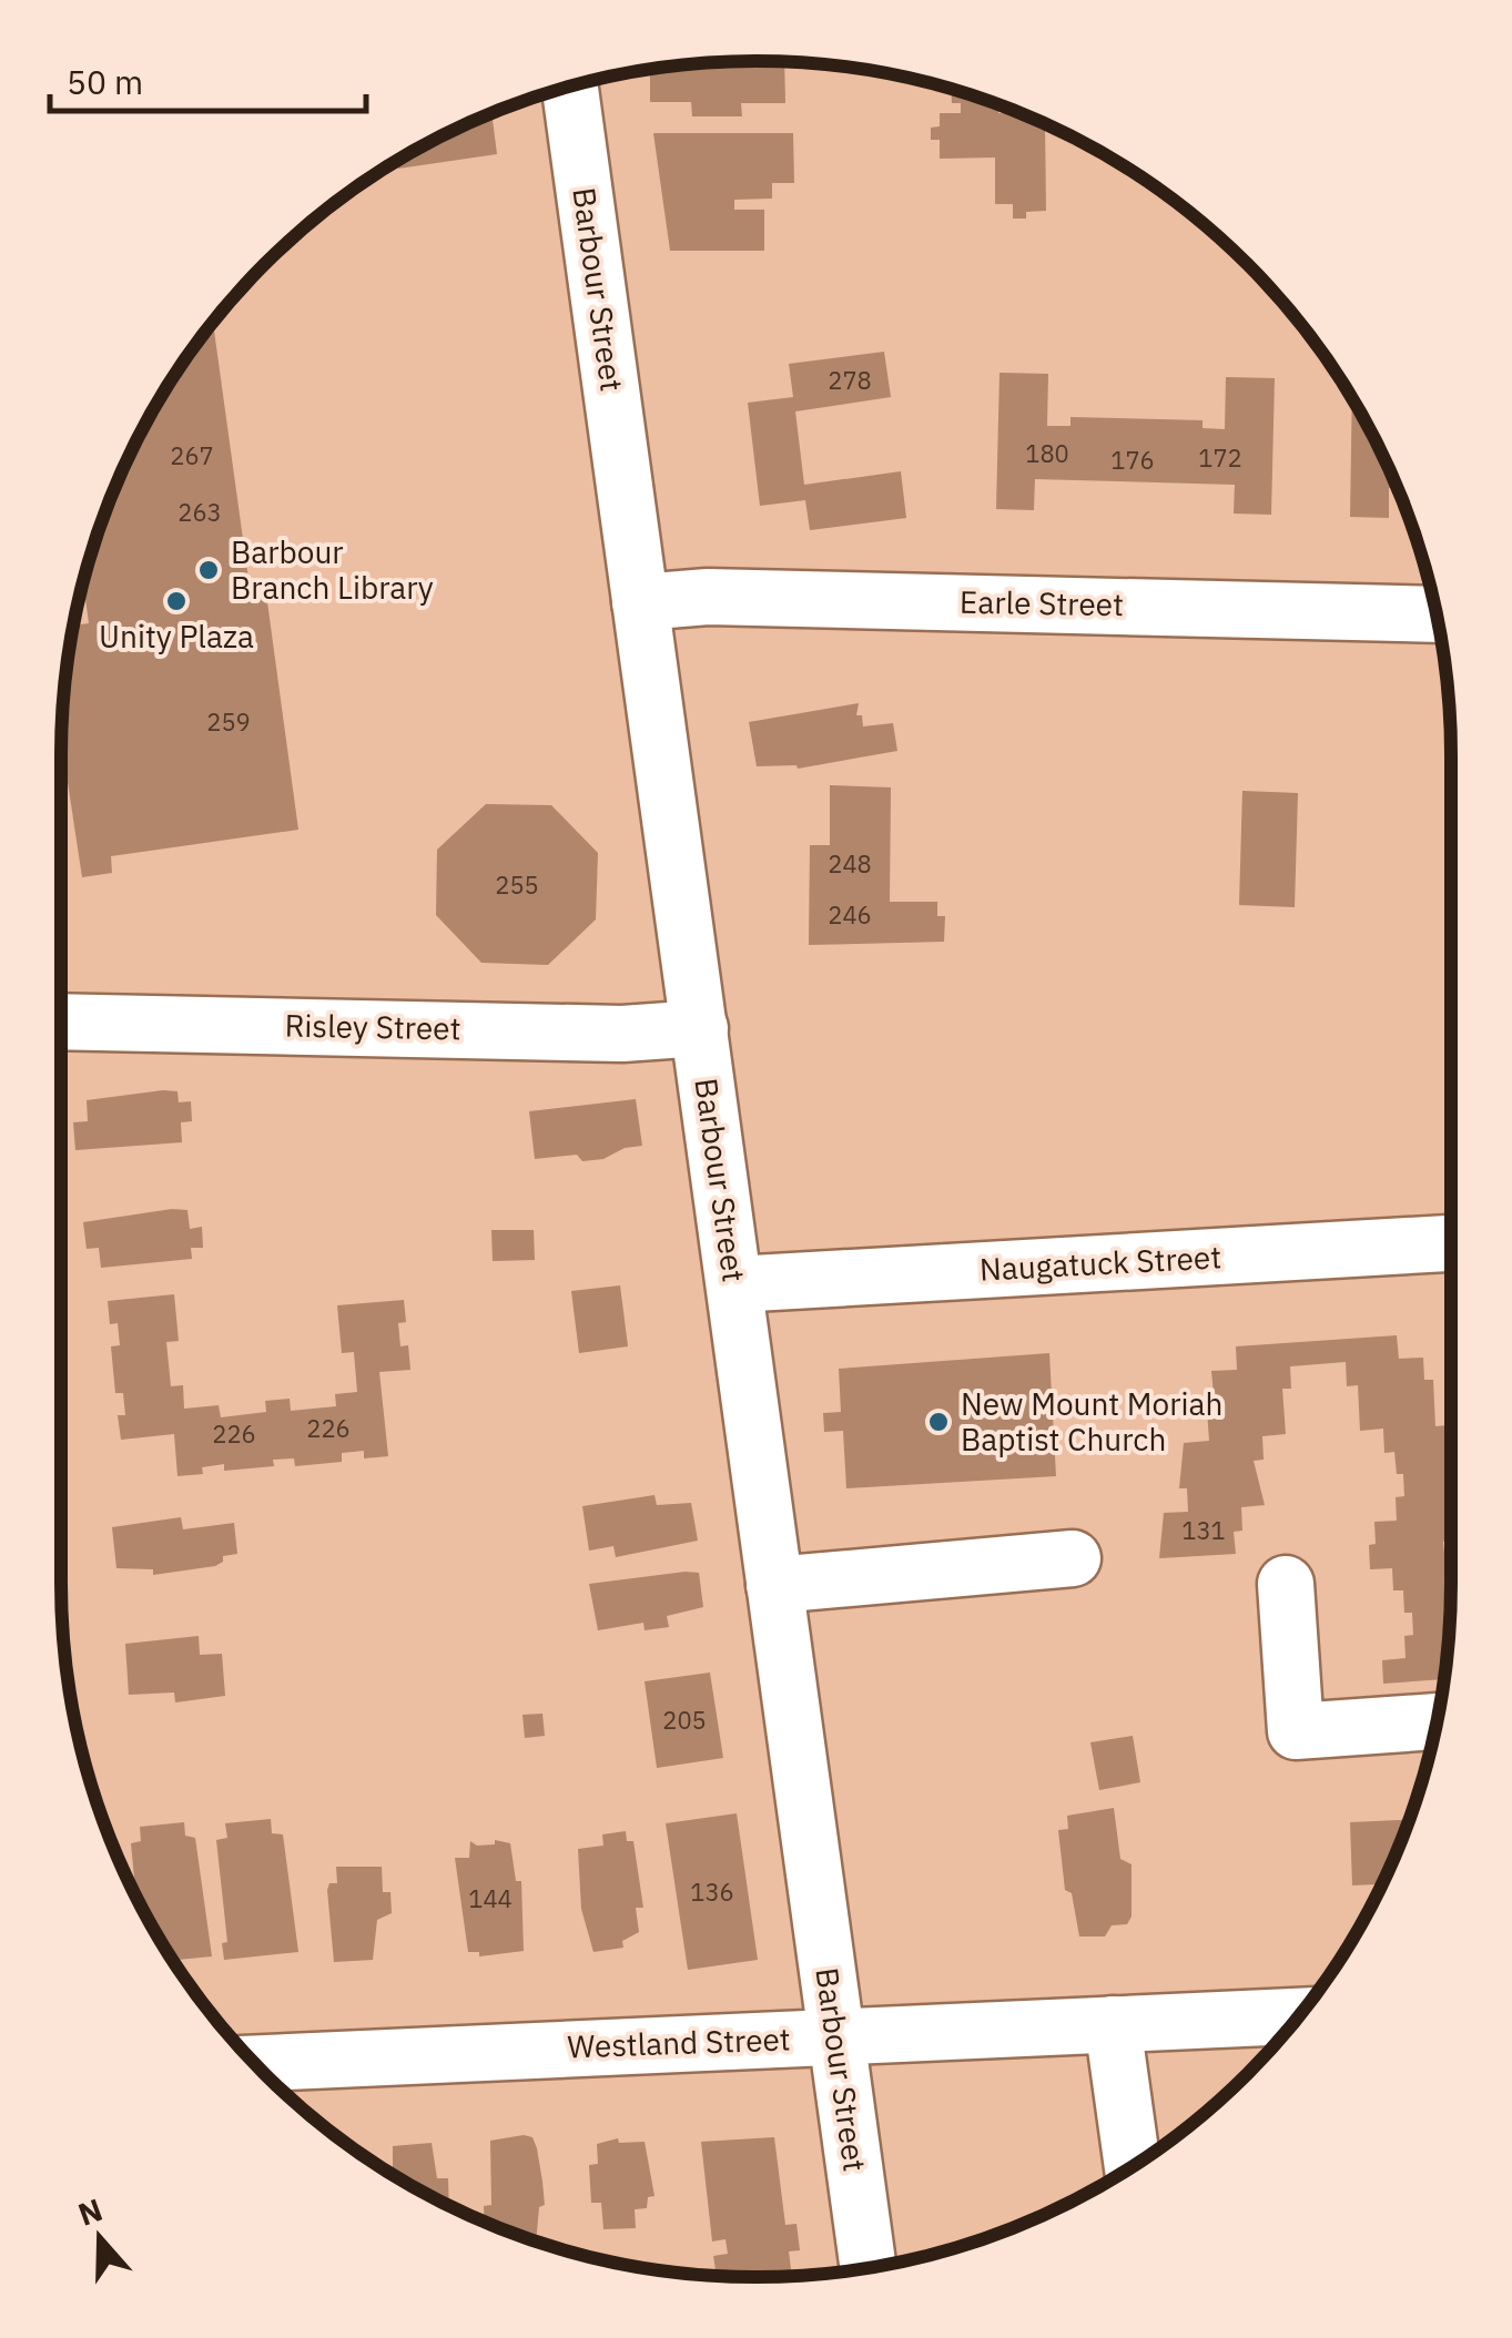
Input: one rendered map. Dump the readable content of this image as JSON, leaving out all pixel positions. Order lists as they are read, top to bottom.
{
  "streets": {
    "street": [
      "Barbour Street",
      "Earle Street",
      "Risley Street",
      "Naugatuck Street",
      "Westland Street"
    ]
  },
  "crossings": [
    ["Barbour Street", "Earle Street"],
    ["Barbour Street", "Risley Street"],
    ["Barbour Street", "Naugatuck Street"],
    ["Barbour Street", "Westland Street"]
  ],
  "places": ["Barbour Branch Library", "Unity Plaza", "New Mount Moriah Baptist Church"],
  "house_numbers": [
    "278",
    "180",
    "267",
    "172",
    "176",
    "263",
    "259",
    "248",
    "255",
    "246",
    "226",
    "226",
    "131",
    "205",
    "136",
    "144"
  ],
  "scale_bar": "50 m",
  "north": "top"
}
